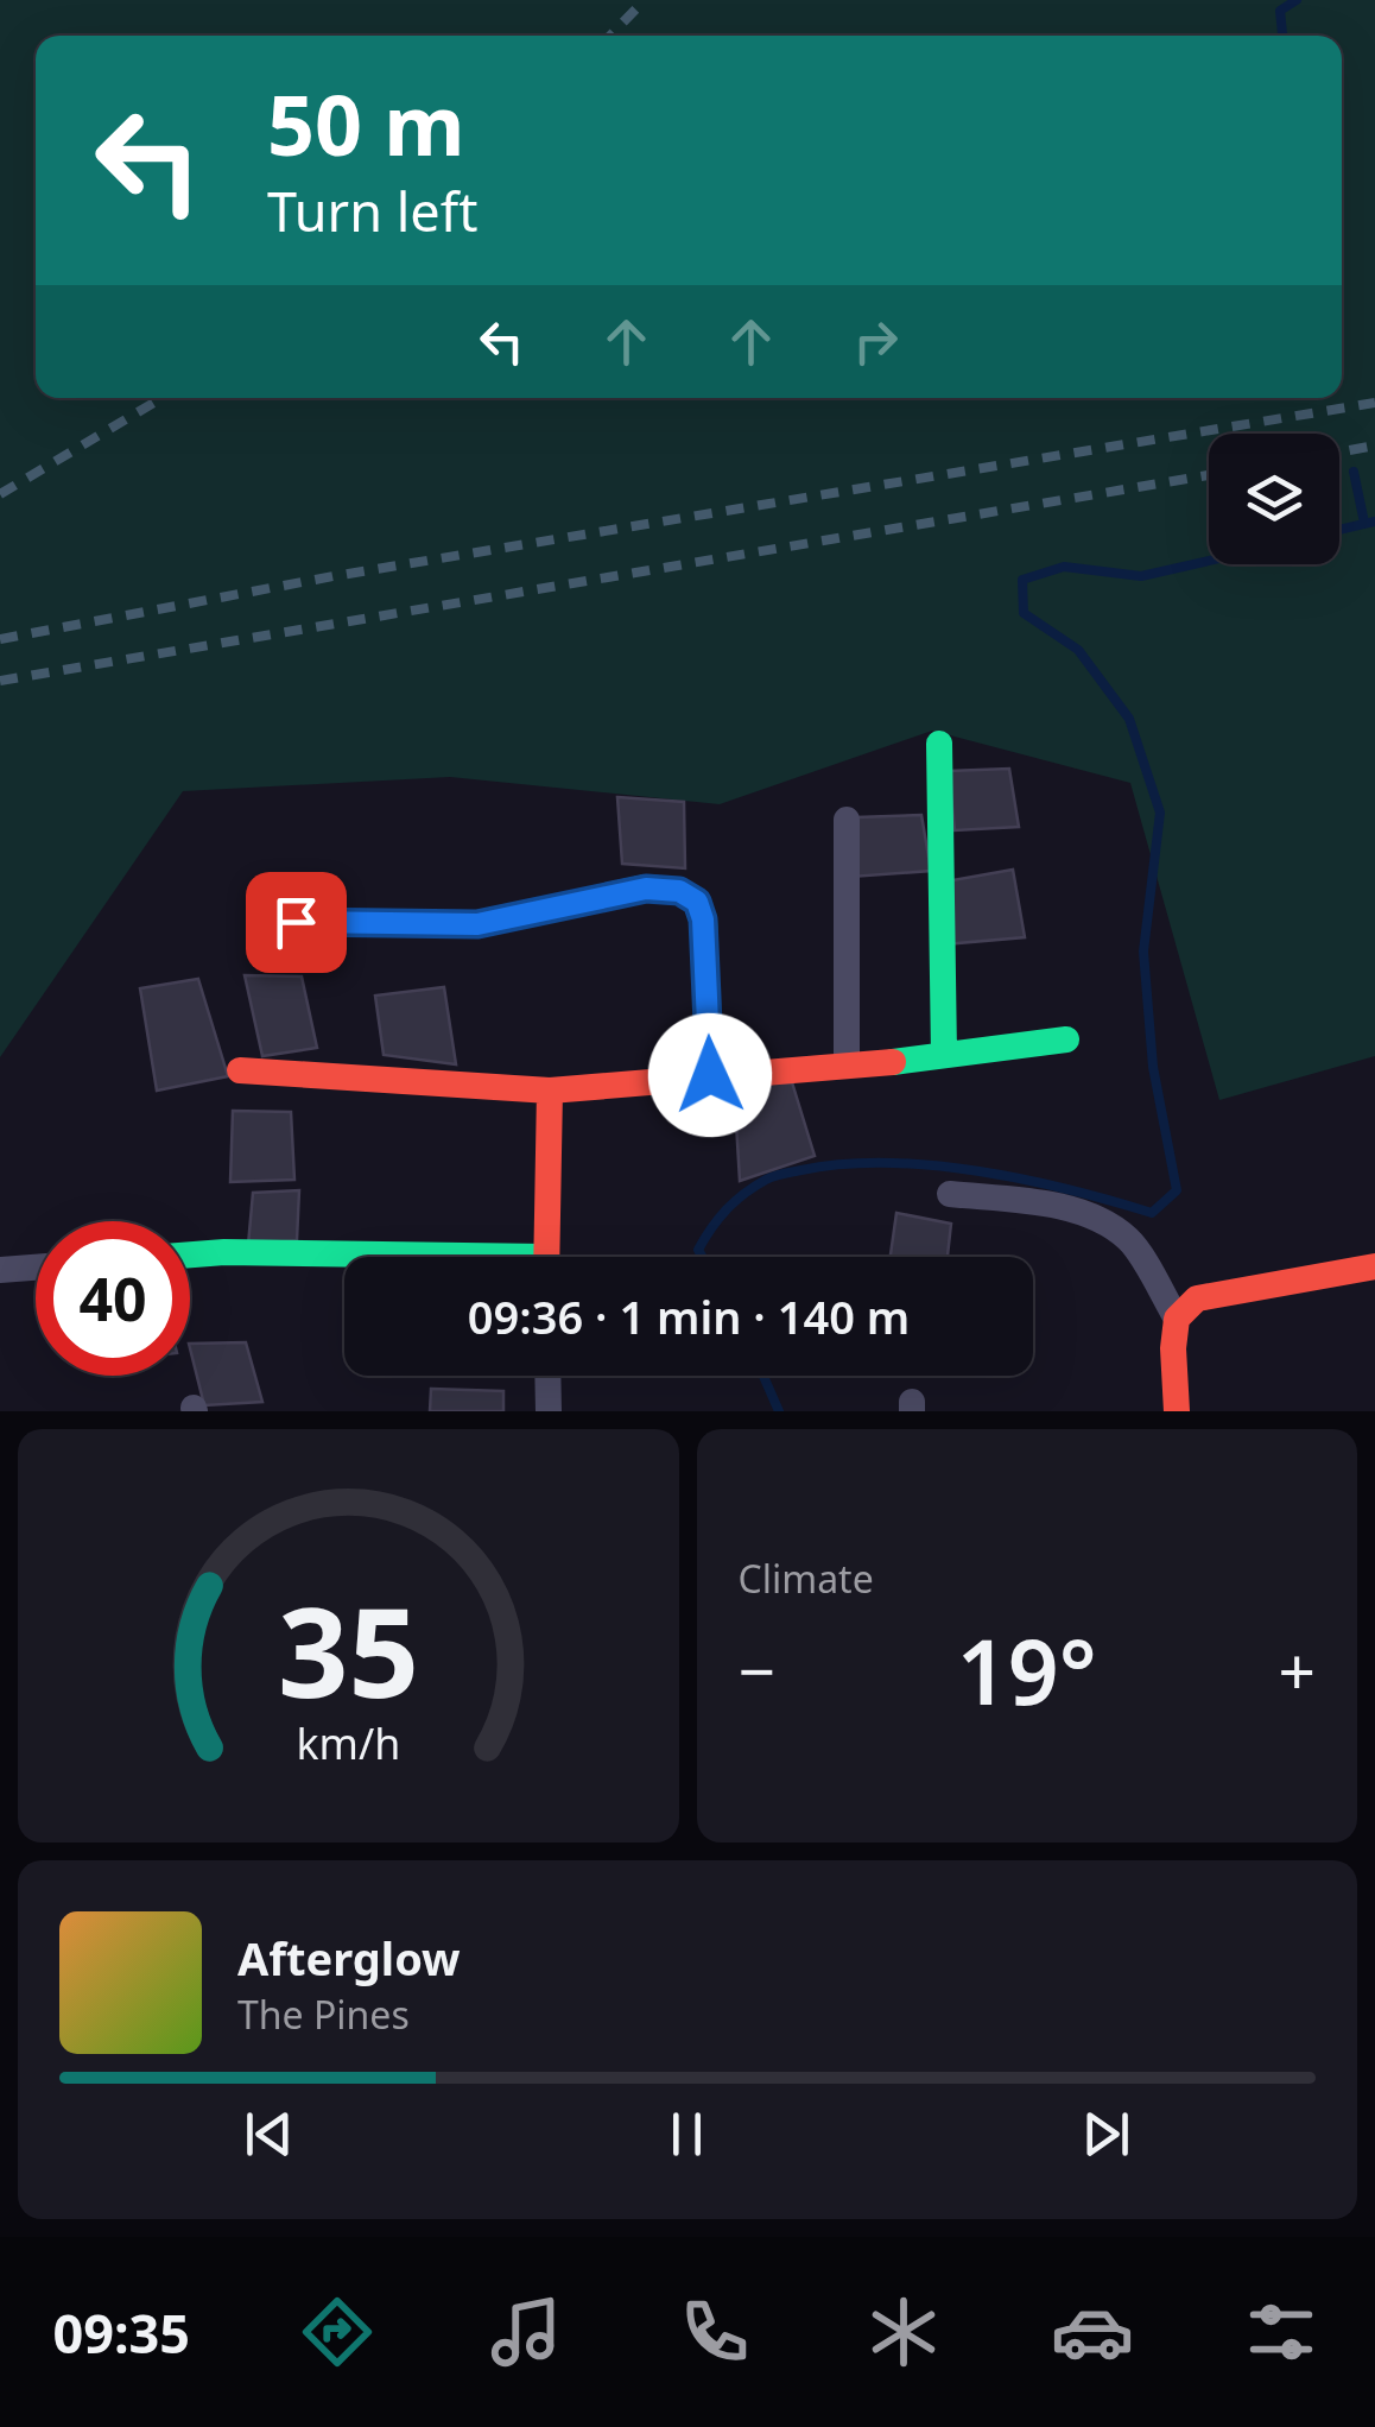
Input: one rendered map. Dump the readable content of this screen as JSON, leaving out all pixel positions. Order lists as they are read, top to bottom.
{
  "page": {
    "turn": ["50 m", "Turn left"],
    "limit": "40",
    "trip": "09:36 · 1 min · 140 m",
    "tile": "Climate",
    "heat": ["−", "19°", "+"],
    "song": ["Afterglow", "The Pines"],
    "tabs": "09:35",
    "gauge": ["35", "km/h"]
  }
}
